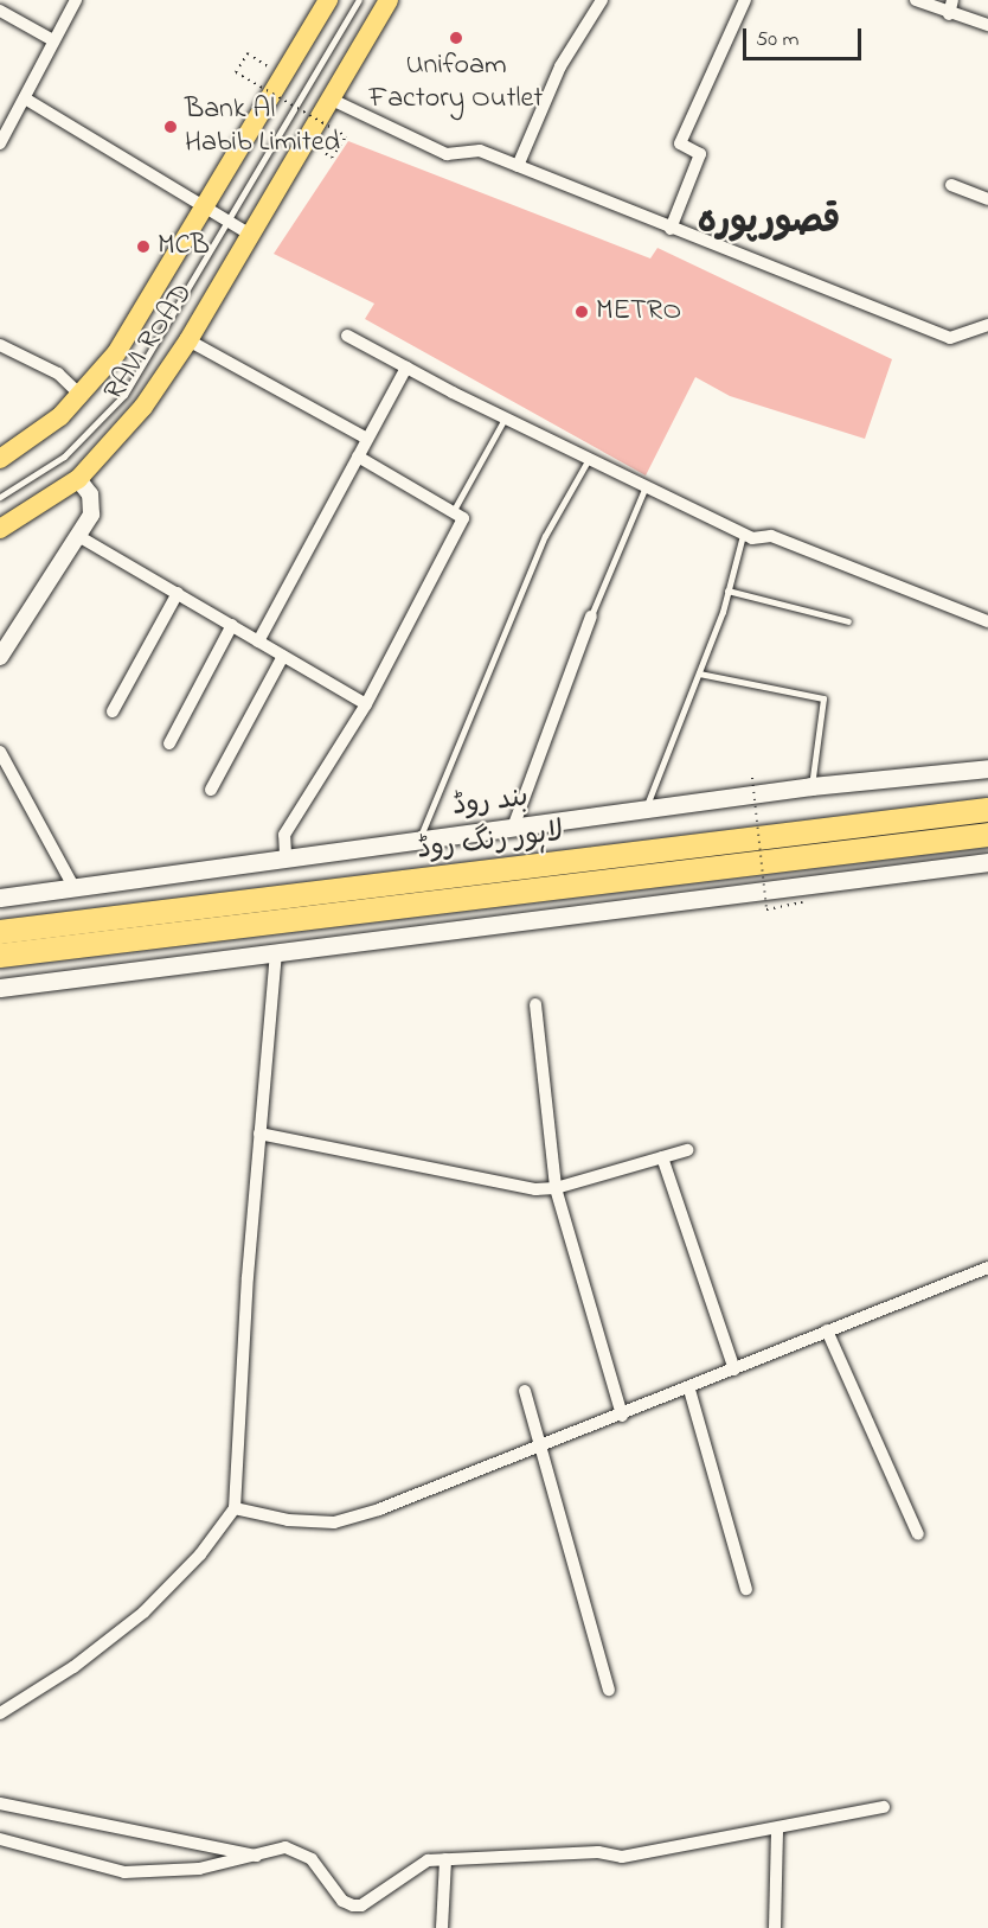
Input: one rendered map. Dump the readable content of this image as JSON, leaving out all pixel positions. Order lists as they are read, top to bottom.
{
  "streets": {
    "highway": ["لاہور رنگ روڈ"],
    "main road": ["RAVI ROAD", "بند روڈ"]
  },
  "districts": ["قصورپورہ"],
  "places": [
    "Unifoam Factory Outlet",
    "Bank Al Habib Limited",
    "MCB",
    "METRO"
  ],
  "scale_bar": "50 m"
}
